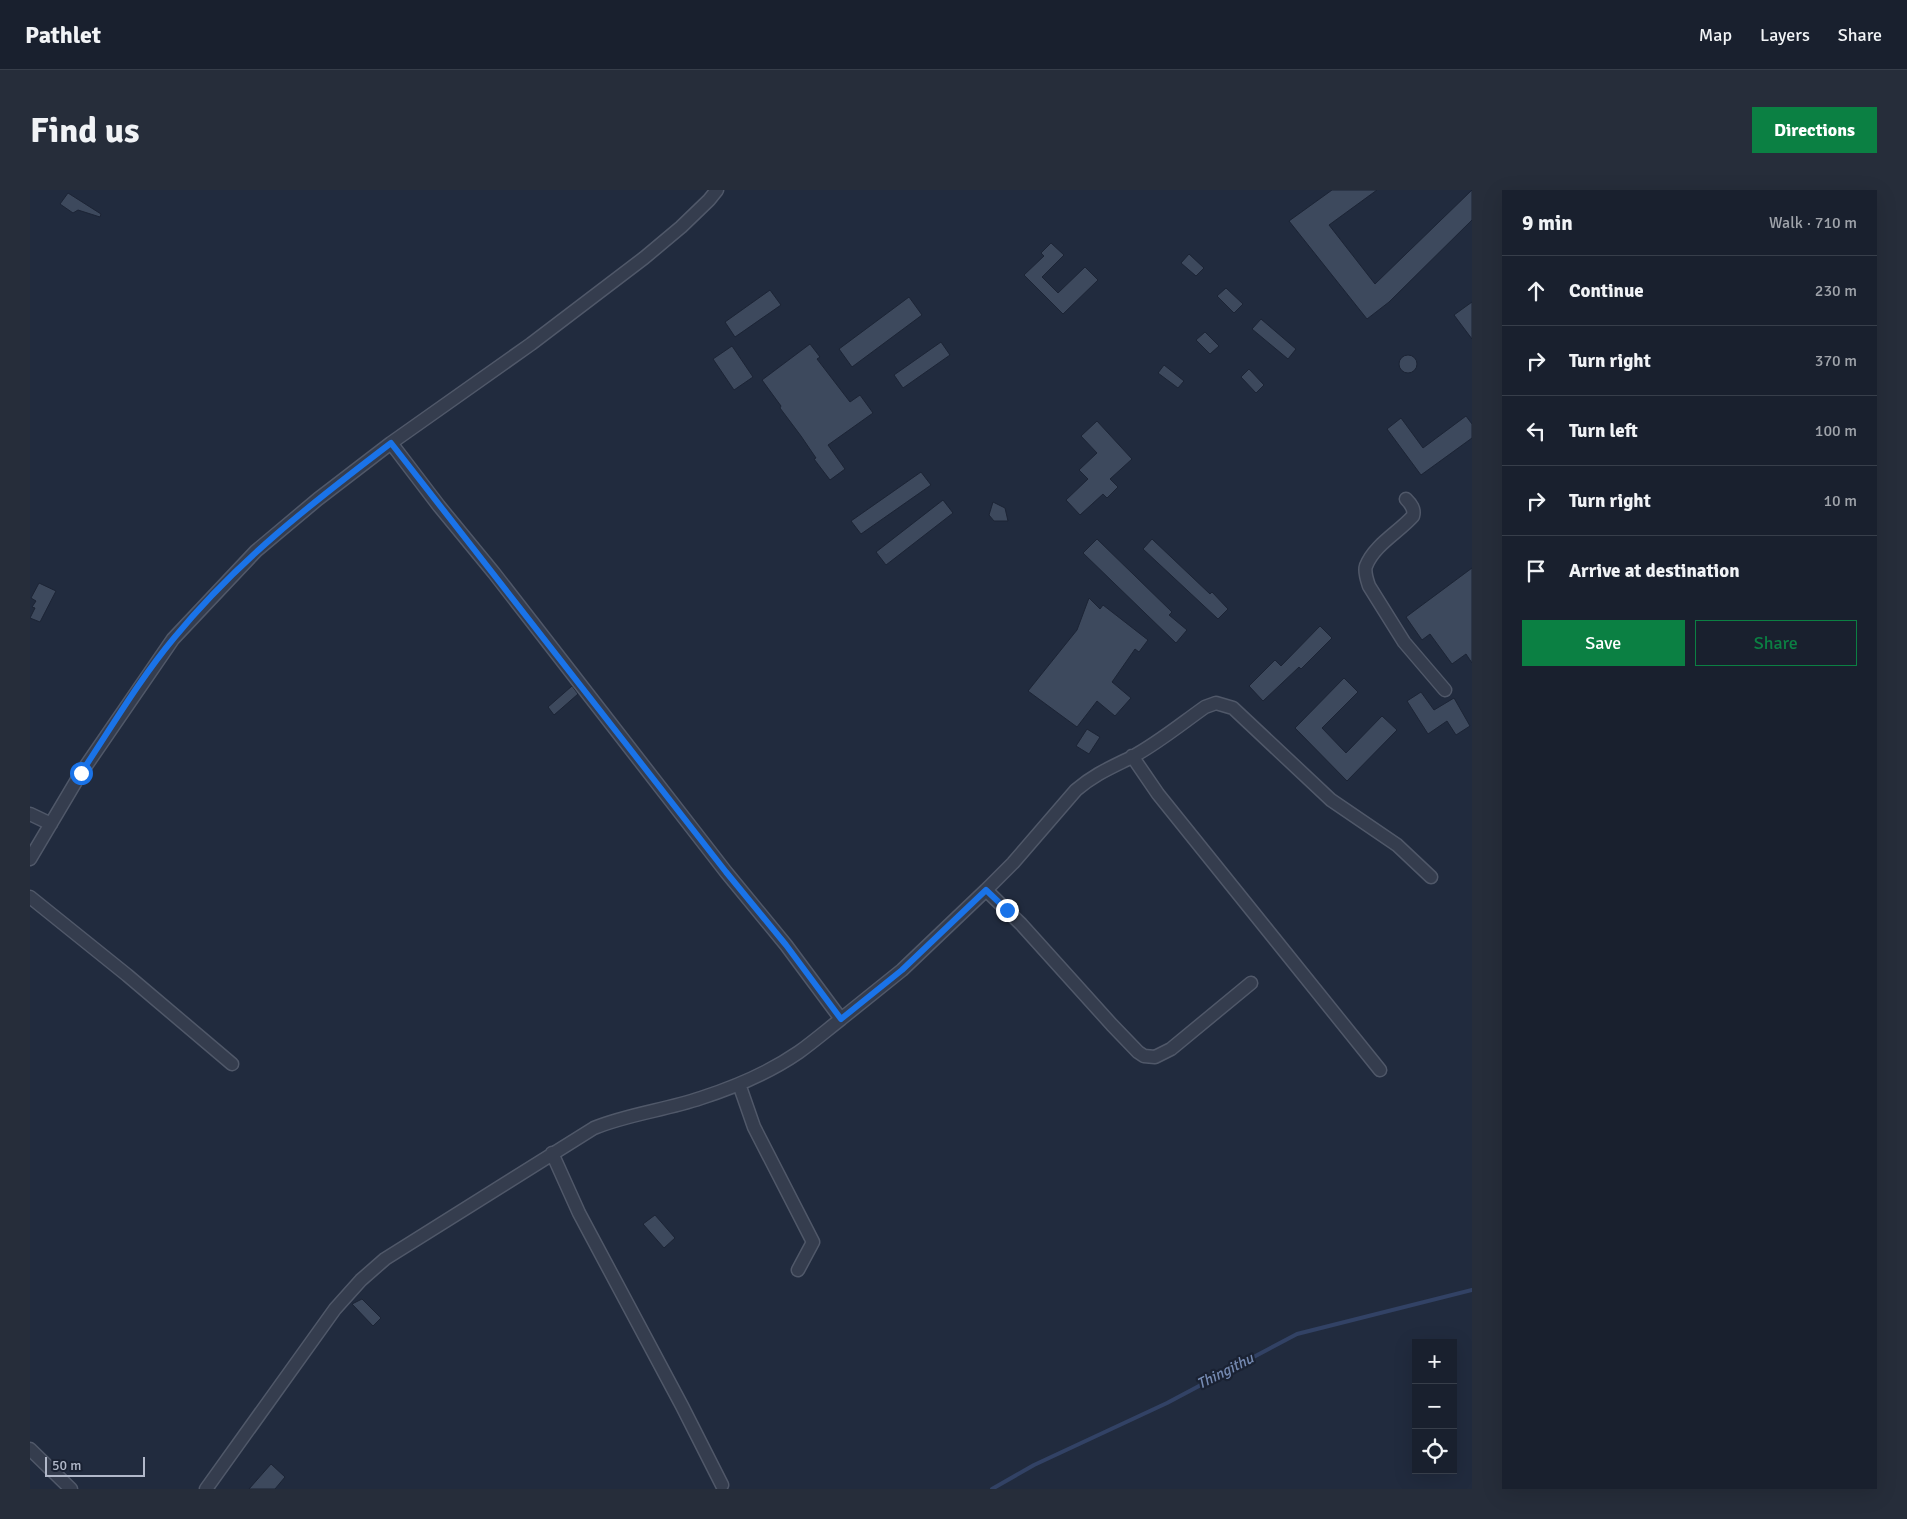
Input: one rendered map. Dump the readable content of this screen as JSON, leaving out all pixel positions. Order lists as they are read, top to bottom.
{
  "water": ["Thingithu"],
  "scale_bar": "50 m",
  "page": {
    "header": "Pathlet",
    "nav": ["Map", "Layers", "Share"],
    "buttons": [
      "Directions",
      ["Save", "Share"]
    ],
    "title": "Find us",
    "heading": ["9 min", "Walk · 710 m"],
    "list": [
      ["Continue", "230 m"],
      ["Turn right", "370 m"],
      ["Turn left", "100 m"],
      ["Turn right", "10 m"],
      "Arrive at destination"
    ],
    "map_buttons": ["+", "−"],
    "scale": "50 m"
  }
}
